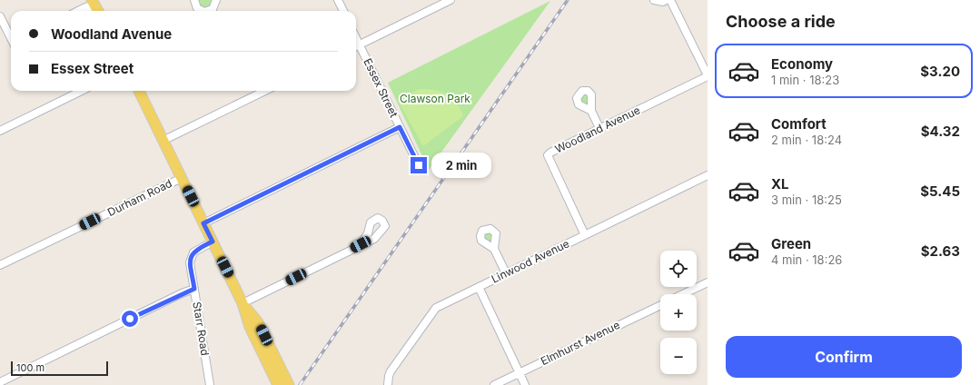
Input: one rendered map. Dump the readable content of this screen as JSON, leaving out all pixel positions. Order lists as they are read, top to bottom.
{
  "streets": {
    "street": [
      "Essex Street",
      "Woodland Avenue",
      "Durham Road",
      "Linwood Avenue",
      "Starr Road",
      "Elmhurst Avenue"
    ]
  },
  "crossings": [
    ["Woodland Avenue", "Linwood Avenue"]
  ],
  "parks": ["Clawson Park"],
  "scale_bar": "100 m",
  "page": {
    "heading": "Choose a ride",
    "banner": ["Woodland Avenue", "Essex Street"],
    "list": [
      {
        "name": "Economy",
        "note": "1 min · 18:23",
        "value": "$3.20"
      },
      {
        "name": "Comfort",
        "note": "2 min · 18:24",
        "value": "$4.32"
      },
      {
        "name": "XL",
        "note": "3 min · 18:25",
        "value": "$5.45"
      },
      {
        "name": "Green",
        "note": "4 min · 18:26",
        "value": "$2.63"
      }
    ],
    "bubble": "2 min",
    "map_buttons": ["+", "−"],
    "buttons": "Confirm",
    "scale": "100 m"
  }
}
